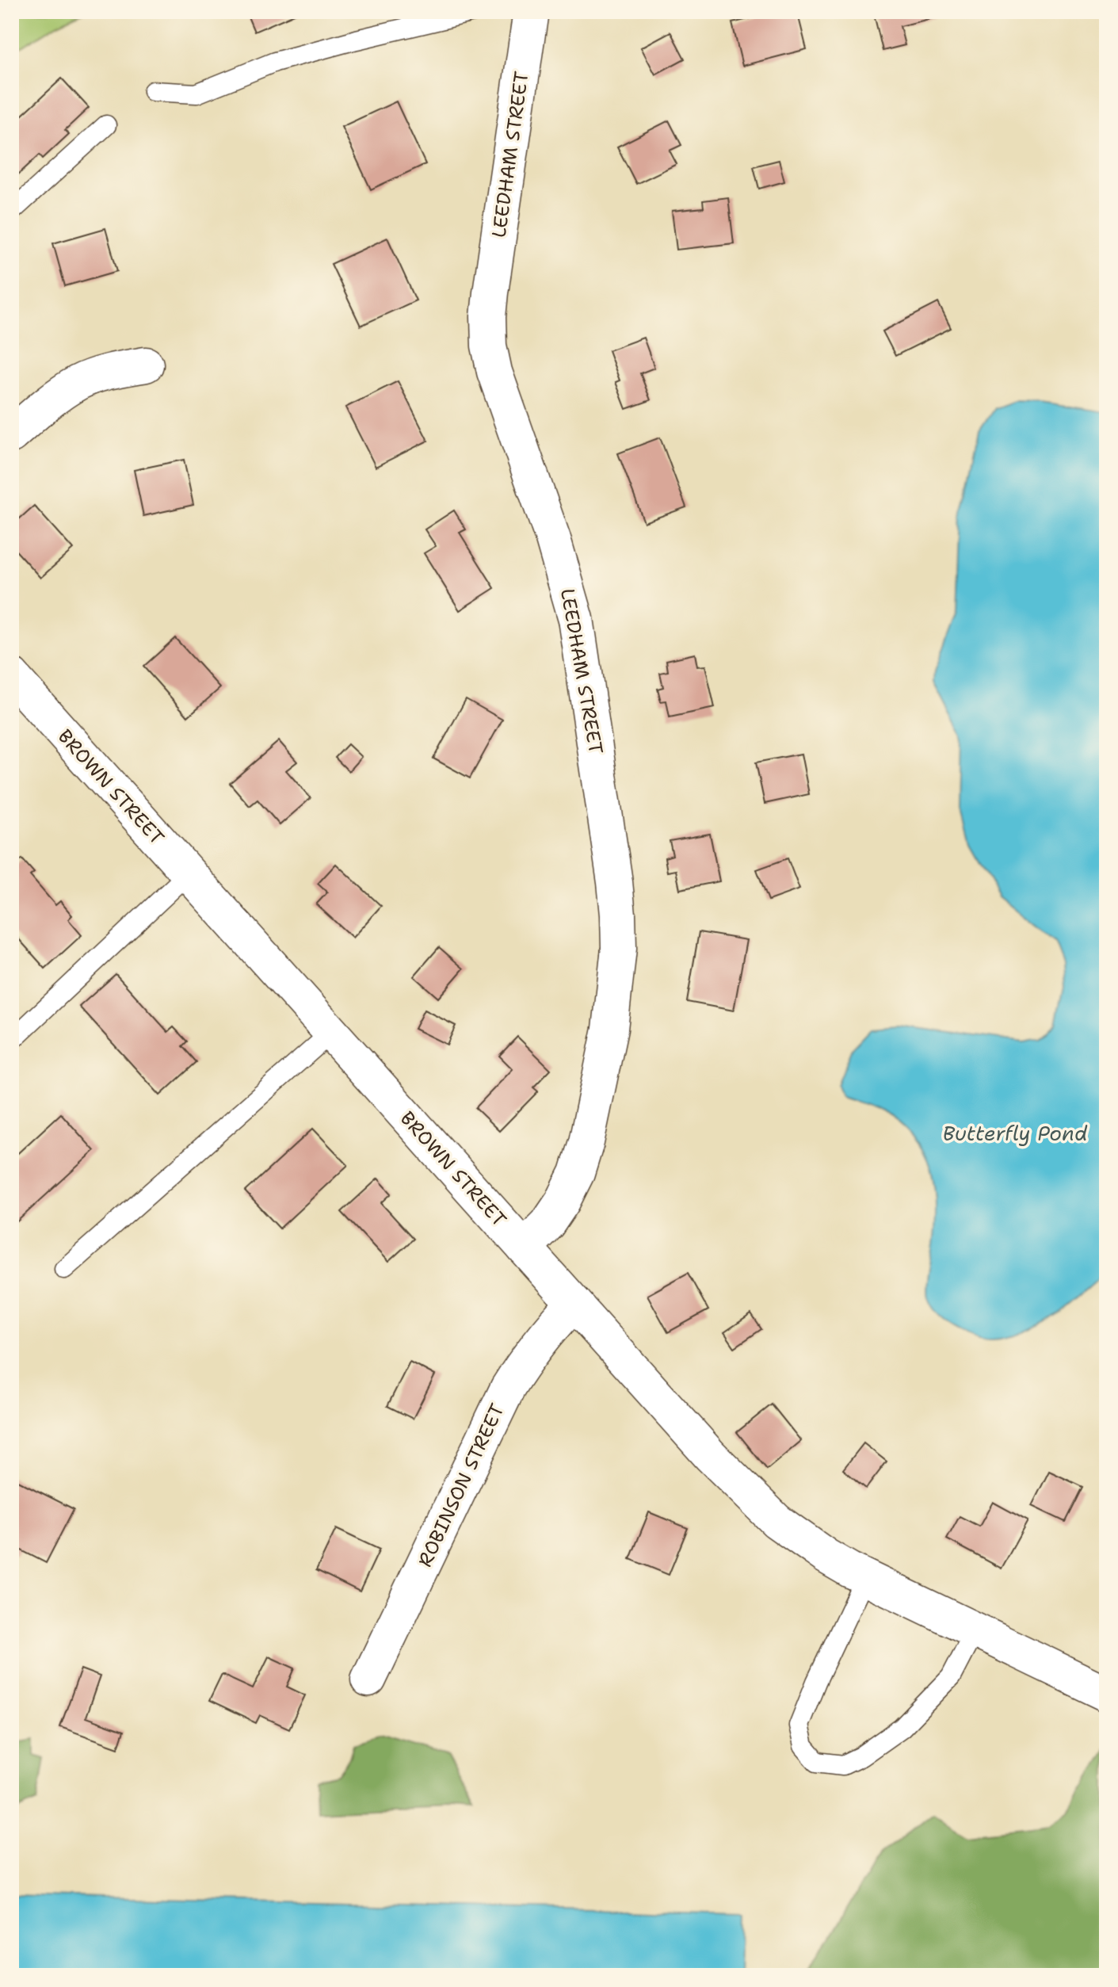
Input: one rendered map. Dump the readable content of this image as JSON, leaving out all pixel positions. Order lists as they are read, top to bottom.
{
  "streets": {
    "street": ["LEEDHAM STREET", "BROWN STREET", "ROBINSON STREET"]
  },
  "crossings": [
    ["LEEDHAM STREET", "BROWN STREET"],
    ["BROWN STREET", "ROBINSON STREET"]
  ],
  "water": ["Butterfly Pond"]
}
